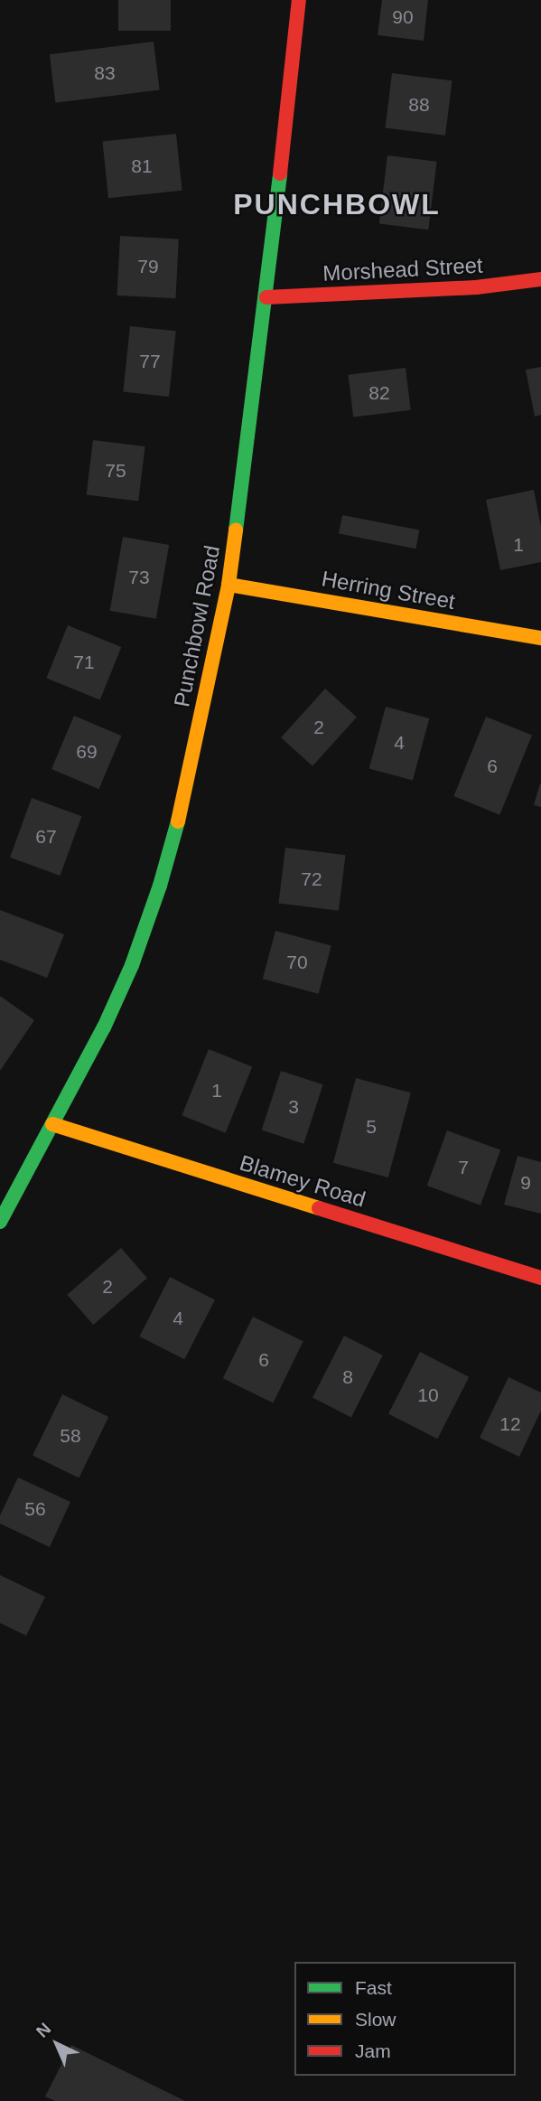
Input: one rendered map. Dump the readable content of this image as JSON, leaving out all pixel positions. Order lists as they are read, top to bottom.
{
  "streets": {
    "street": [
      "Morshead Street",
      "Herring Street",
      "Punchbowl Road",
      "Blamey Road"
    ]
  },
  "crossings": [
    ["Morshead Street", "Punchbowl Road"],
    ["Herring Street", "Punchbowl Road"],
    ["Punchbowl Road", "Blamey Road"]
  ],
  "districts": ["PUNCHBOWL"],
  "house_numbers": [
    "90",
    "83",
    "88",
    "81",
    "79",
    "77",
    "82",
    "75",
    "1",
    "73",
    "71",
    "2",
    "4",
    "69",
    "6",
    "67",
    "72",
    "70",
    "1",
    "3",
    "5",
    "7",
    "9",
    "2",
    "4",
    "6",
    "8",
    "10",
    "12",
    "58",
    "56"
  ],
  "legend": ["Fast", "Slow", "Jam"],
  "north": "top left"
}
